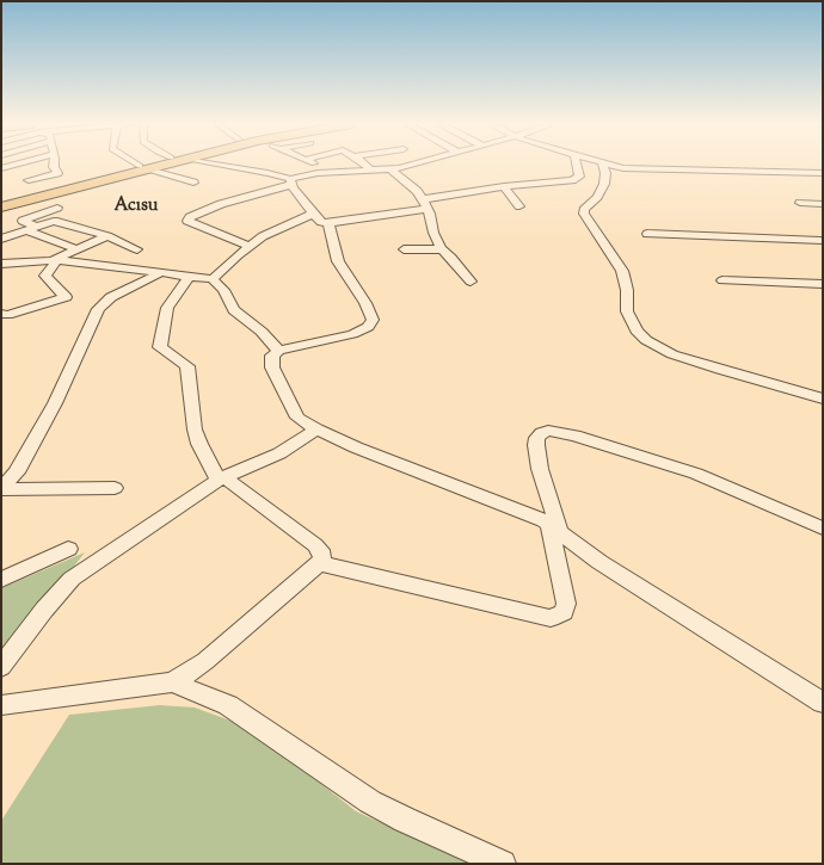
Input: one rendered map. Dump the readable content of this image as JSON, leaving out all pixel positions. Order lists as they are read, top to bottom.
{
  "districts": ["Acısu"]
}
